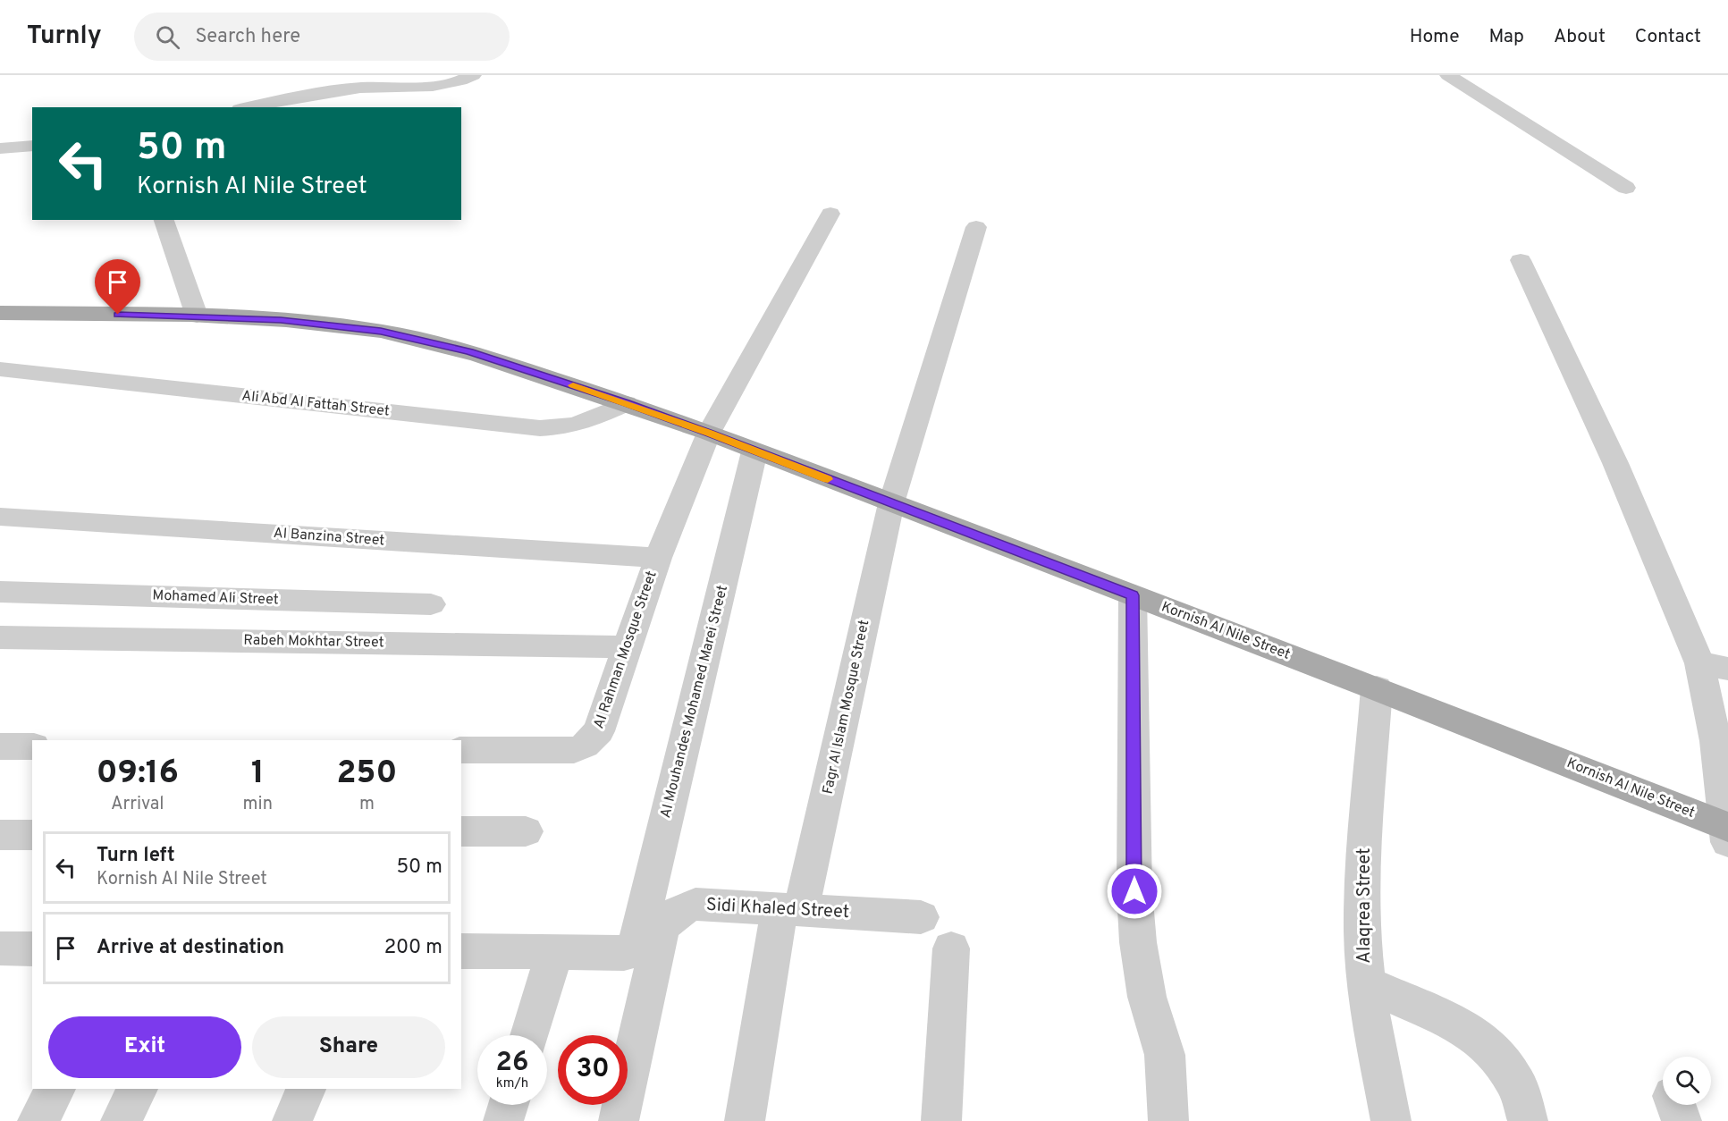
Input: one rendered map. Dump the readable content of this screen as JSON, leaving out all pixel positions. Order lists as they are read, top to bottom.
{
  "streets": {
    "main road": ["Kornish Al Nile Street"],
    "street": [
      "Ali Abd Al Fattah Street",
      "Al Banzina Street",
      "Mohamed Ali Street",
      "Rabeh Mokhtar Street",
      "Al Rahman Mosque Street",
      "Al Mouhandes Mohamed Marei Street",
      "Fagr Al Islam Mosque Street",
      "Alaqrea Street",
      "Sidi Khaled Street"
    ]
  },
  "crossings": [
    ["Ali Abd Al Fattah Street", "Kornish Al Nile Street"],
    ["Al Banzina Street", "Al Rahman Mosque Street"],
    ["Kornish Al Nile Street", "Al Rahman Mosque Street"],
    ["Kornish Al Nile Street", "Al Mouhandes Mohamed Marei Street"],
    ["Kornish Al Nile Street", "Fagr Al Islam Mosque Street"],
    ["Kornish Al Nile Street", "Alaqrea Street"],
    ["Rabeh Mokhtar Street", "Al Rahman Mosque Street"],
    ["Al Mouhandes Mohamed Marei Street", "Sidi Khaled Street"],
    ["Fagr Al Islam Mosque Street", "Sidi Khaled Street"]
  ],
  "page": {
    "header": "Turnly",
    "search": "Search here",
    "nav": [
      "Home",
      "Map",
      "About",
      "Contact"
    ],
    "turn": ["50 m", "Kornish Al Nile Street"],
    "eta": [
      "09:16",
      "Arrival",
      "1",
      "min",
      "250",
      "m"
    ],
    "list": [
      {
        "name": "Turn left",
        "note": "Kornish Al Nile Street",
        "value": "50 m"
      },
      {
        "name": "Arrive at destination",
        "value": "200 m"
      }
    ],
    "buttons": ["Exit", "Share"],
    "speed": "26 km/h",
    "limit": "30"
  }
}
